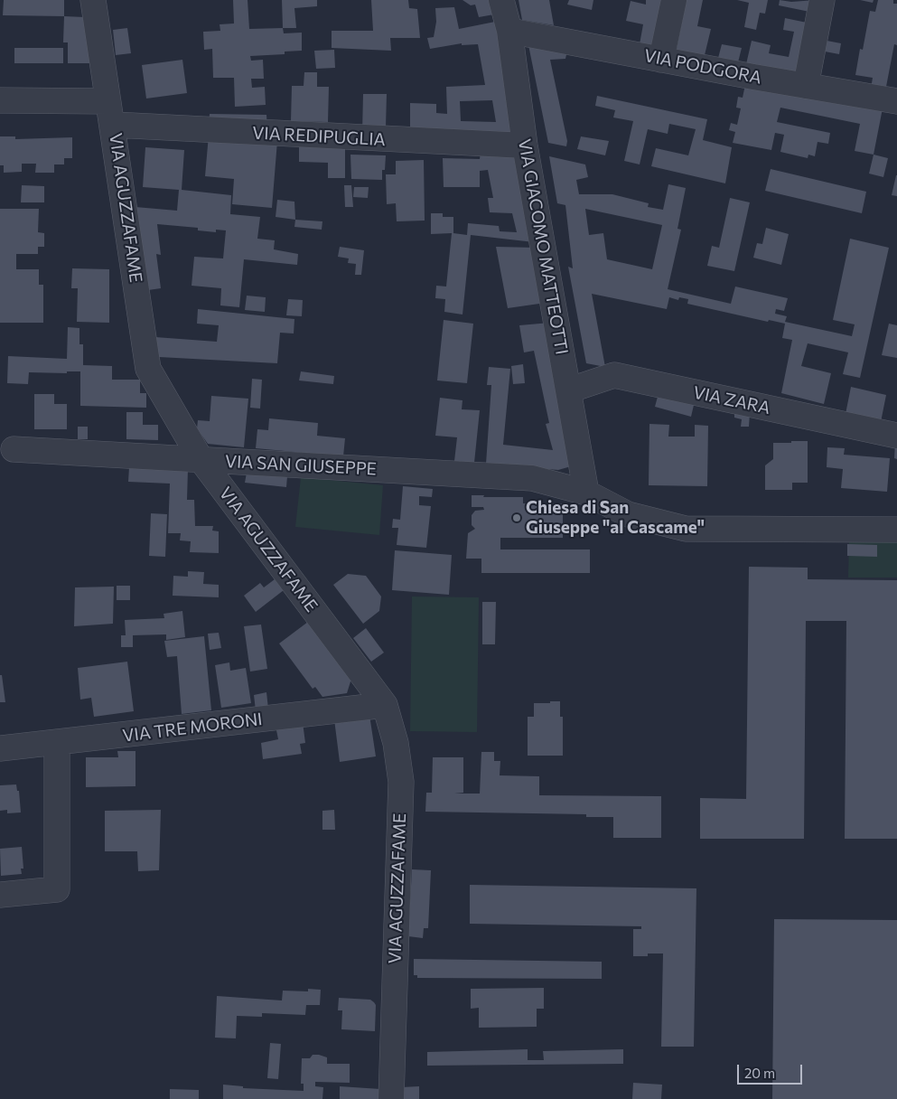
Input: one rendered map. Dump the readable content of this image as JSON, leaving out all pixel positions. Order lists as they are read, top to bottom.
{
  "streets": {
    "street": [
      "VIA PODGORA",
      "VIA REDIPUGLIA",
      "VIA AGUZZAFAME",
      "VIA GIACOMO MATTEOTTI",
      "VIA ZARA",
      "VIA SAN GIUSEPPE",
      "VIA TRE MORONI"
    ]
  },
  "crossings": [
    ["VIA PODGORA", "VIA GIACOMO MATTEOTTI"],
    ["VIA REDIPUGLIA", "VIA AGUZZAFAME"],
    ["VIA REDIPUGLIA", "VIA GIACOMO MATTEOTTI"],
    ["VIA AGUZZAFAME", "VIA SAN GIUSEPPE"],
    ["VIA AGUZZAFAME", "VIA TRE MORONI"],
    ["VIA GIACOMO MATTEOTTI", "VIA ZARA"],
    ["VIA GIACOMO MATTEOTTI", "VIA SAN GIUSEPPE"]
  ],
  "places": ["Chiesa di San Giuseppe \"al Cascame\""],
  "scale_bar": "20 m"
}
